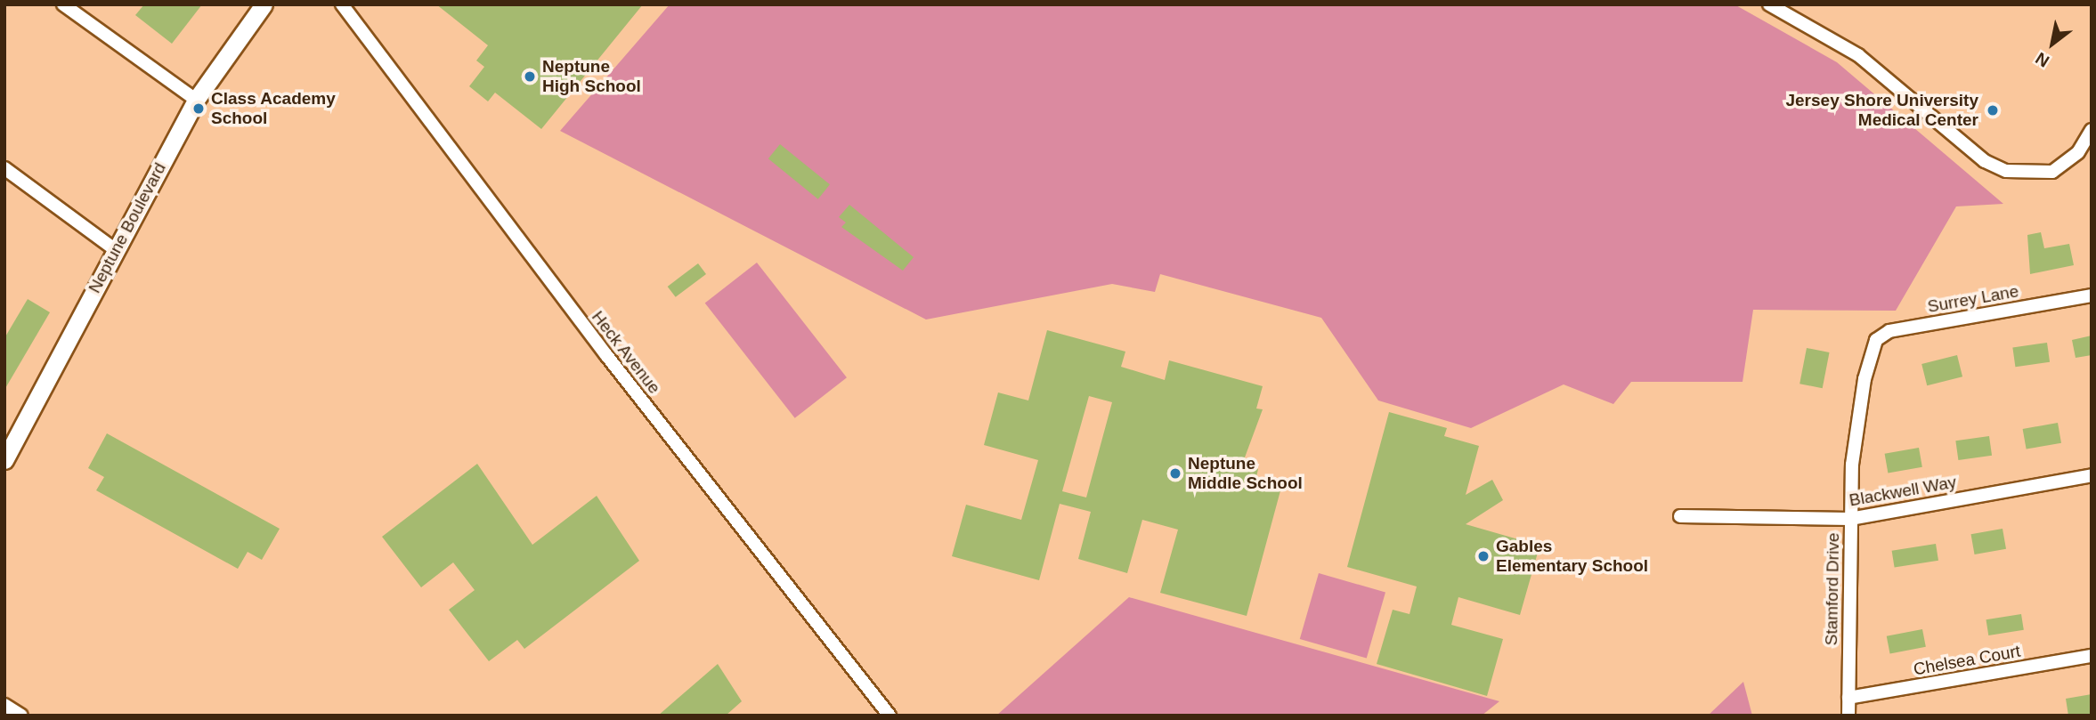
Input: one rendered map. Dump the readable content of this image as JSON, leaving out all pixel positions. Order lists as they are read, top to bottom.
{
  "streets": {
    "street": [
      "Neptune Boulevard",
      "Surrey Lane",
      "Heck Avenue",
      "Blackwell Way",
      "Stamford Drive",
      "Chelsea Court"
    ]
  },
  "crossings": [
    ["Surrey Lane", "Stamford Drive"],
    ["Blackwell Way", "Stamford Drive"],
    ["Stamford Drive", "Chelsea Court"]
  ],
  "places": [
    "Neptune High School",
    "Class Academy School",
    "Jersey Shore University Medical Center",
    "Neptune Middle School",
    "Gables Elementary School"
  ],
  "north": "bottom left"
}
